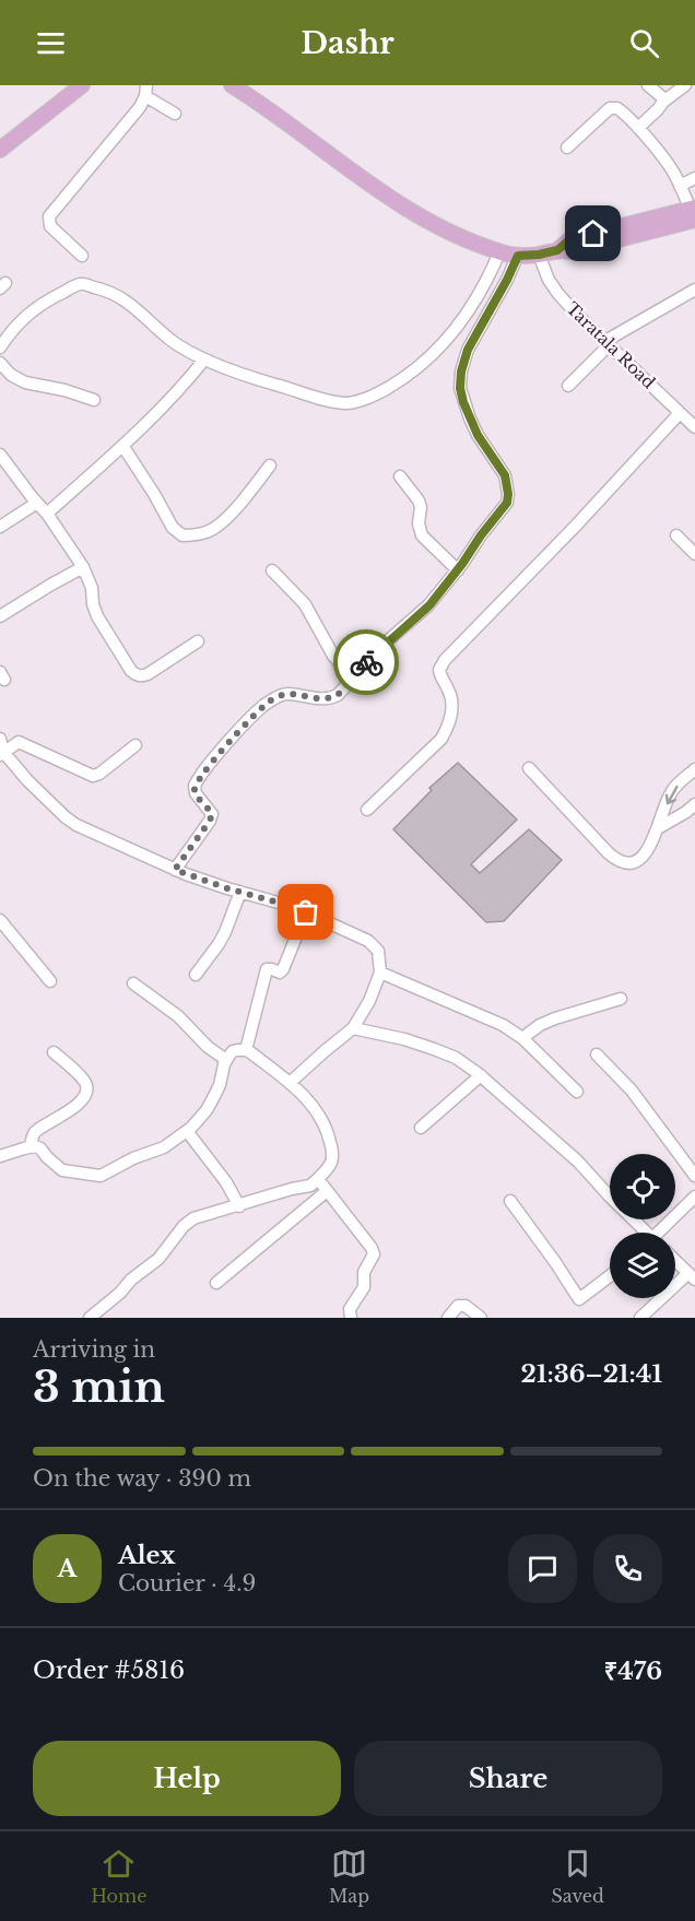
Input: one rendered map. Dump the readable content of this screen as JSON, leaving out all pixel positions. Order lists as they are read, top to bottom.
{
  "streets": {
    "street": ["Taratala Road"]
  },
  "page": {
    "header": "Dashr",
    "heading": ["3 min", "Arriving in", "21:36–21:41"],
    "panel": [
      "Alex",
      "Courier · 4.9",
      "Order #5816",
      "₹476"
    ],
    "bar": "On the way · 390 m",
    "round": "A",
    "buttons": ["Help", "Share"],
    "tabs": ["Home", "Map", "Saved"]
  }
}
